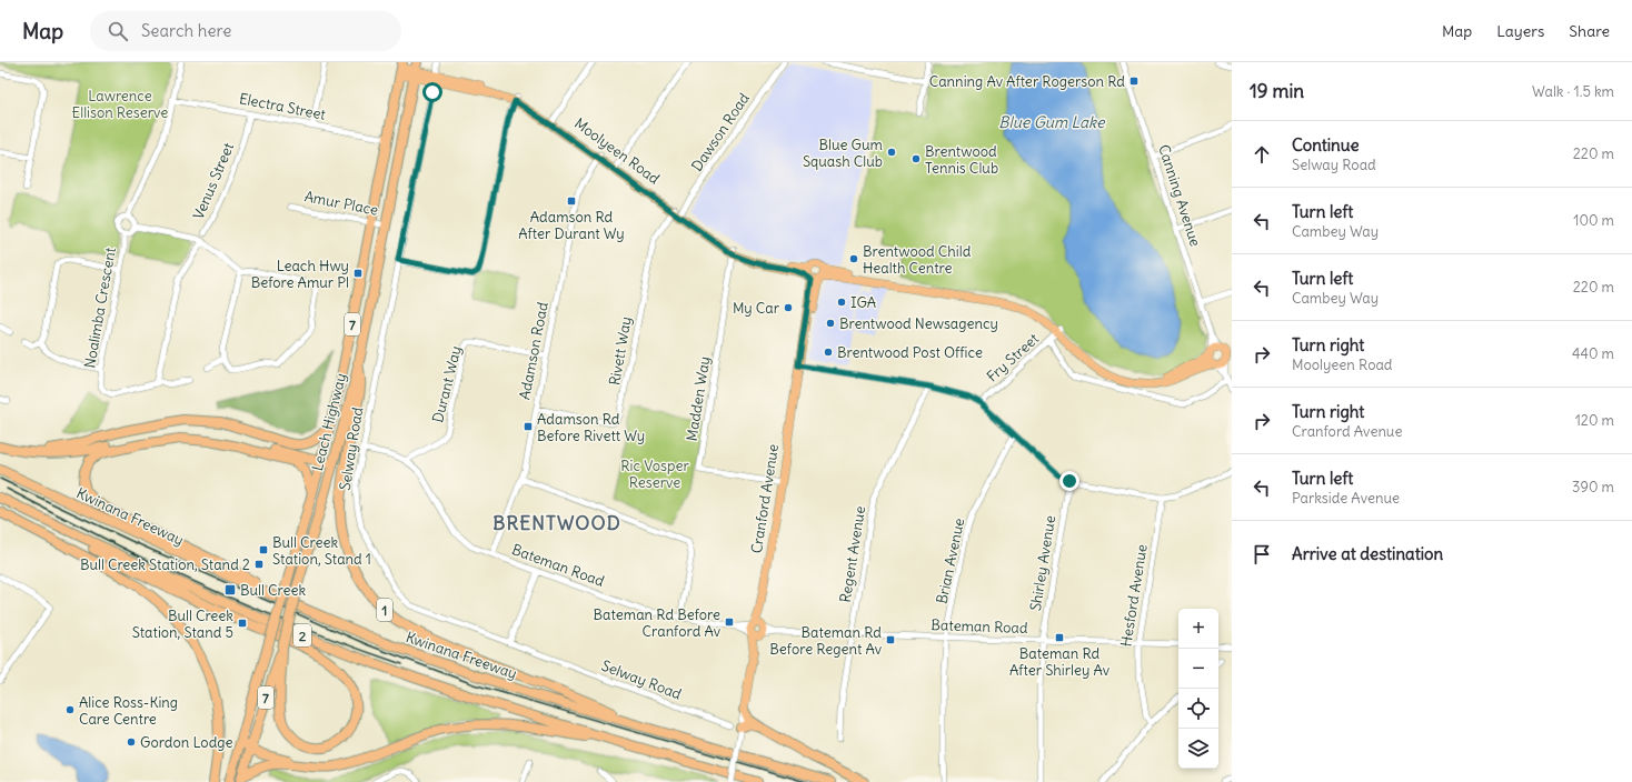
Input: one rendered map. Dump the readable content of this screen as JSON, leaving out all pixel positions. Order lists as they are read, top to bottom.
{
  "streets": {
    "highway": [
      "7",
      "Leach Highway",
      "Kwinana Freeway",
      "1",
      "2"
    ],
    "main road": ["Moolyeen Road", "Canning Avenue", "Cranford Avenue"],
    "street": [
      "Electra Street",
      "Dawson Road",
      "Venus Street",
      "Amur Place",
      "Noalimba Crescent",
      "Adamson Road",
      "Rivett Way",
      "Fry Street",
      "Durant Way",
      "Madden Way",
      "Selway Road",
      "Regent Avenue",
      "Brian Avenue",
      "Shirley Avenue",
      "Bateman Road",
      "Hesford Avenue"
    ]
  },
  "crossings": [
    ["Electra Street", "Venus Street"],
    ["Electra Street", "Leach Highway"],
    ["Dawson Road", "Moolyeen Road"],
    ["Dawson Road", "Rivett Way"],
    ["Moolyeen Road", "Canning Avenue"],
    ["Moolyeen Road", "Adamson Road"],
    ["Moolyeen Road", "Rivett Way"],
    ["Moolyeen Road", "Fry Street"],
    ["Moolyeen Road", "Madden Way"],
    ["Moolyeen Road", "Leach Highway"],
    ["Moolyeen Road", "Selway Road"],
    ["Moolyeen Road", "Cranford Avenue"],
    ["Amur Place", "Leach Highway"],
    ["Adamson Road", "Rivett Way"],
    ["Adamson Road", "Durant Way"],
    ["Adamson Road", "Bateman Road"],
    ["Durant Way", "Bateman Road"],
    ["Madden Way", "Cranford Avenue"],
    ["Leach Highway", "1"],
    ["Selway Road", "Bateman Road"],
    ["Cranford Avenue", "Bateman Road"],
    ["Kwinana Freeway", "1"],
    ["Regent Avenue", "Bateman Road"],
    ["Brian Avenue", "Bateman Road"],
    ["Shirley Avenue", "Bateman Road"],
    ["Bateman Road", "Hesford Avenue"]
  ],
  "districts": ["BRENTWOOD"],
  "water": ["Blue Gum Lake"],
  "parks": ["Lawrence Ellison Reserve", "Ric Vosper Reserve"],
  "places": {
    "transit": [
      "Canning Av After Rogerson Rd",
      "Adamson Rd After Durant Wy",
      "Leach Hwy Before Amur Pl",
      "Adamson Rd Before Rivett Wy",
      "Bull Creek Station, Stand 1",
      "Bull Creek Station, Stand 2",
      "Bull Creek",
      "Bateman Rd Before Cranford Av",
      "Bull Creek Station, Stand 5",
      "Bateman Rd After Shirley Av",
      "Bateman Rd Before Regent Av"
    ],
    "other": [
      "Blue Gum Squash Club",
      "Brentwood Tennis Club",
      "Brentwood Child Health Centre",
      "IGA",
      "My Car",
      "Brentwood Newsagency",
      "Brentwood Post Office",
      "Alice Ross-King Care Centre",
      "Gordon Lodge"
    ]
  },
  "page": {
    "header": "Map",
    "search": "Search here",
    "nav": ["Map", "Layers", "Share"],
    "heading": ["19 min", "Walk · 1.5 km"],
    "list": [
      ["Continue", "Selway Road", "220 m"],
      ["Turn left", "Cambey Way", "100 m"],
      ["Turn left", "Cambey Way", "220 m"],
      ["Turn right", "Moolyeen Road", "440 m"],
      ["Turn right", "Cranford Avenue", "120 m"],
      ["Turn left", "Parkside Avenue", "390 m"],
      "Arrive at destination"
    ],
    "map_buttons": ["+", "−"]
  }
}
